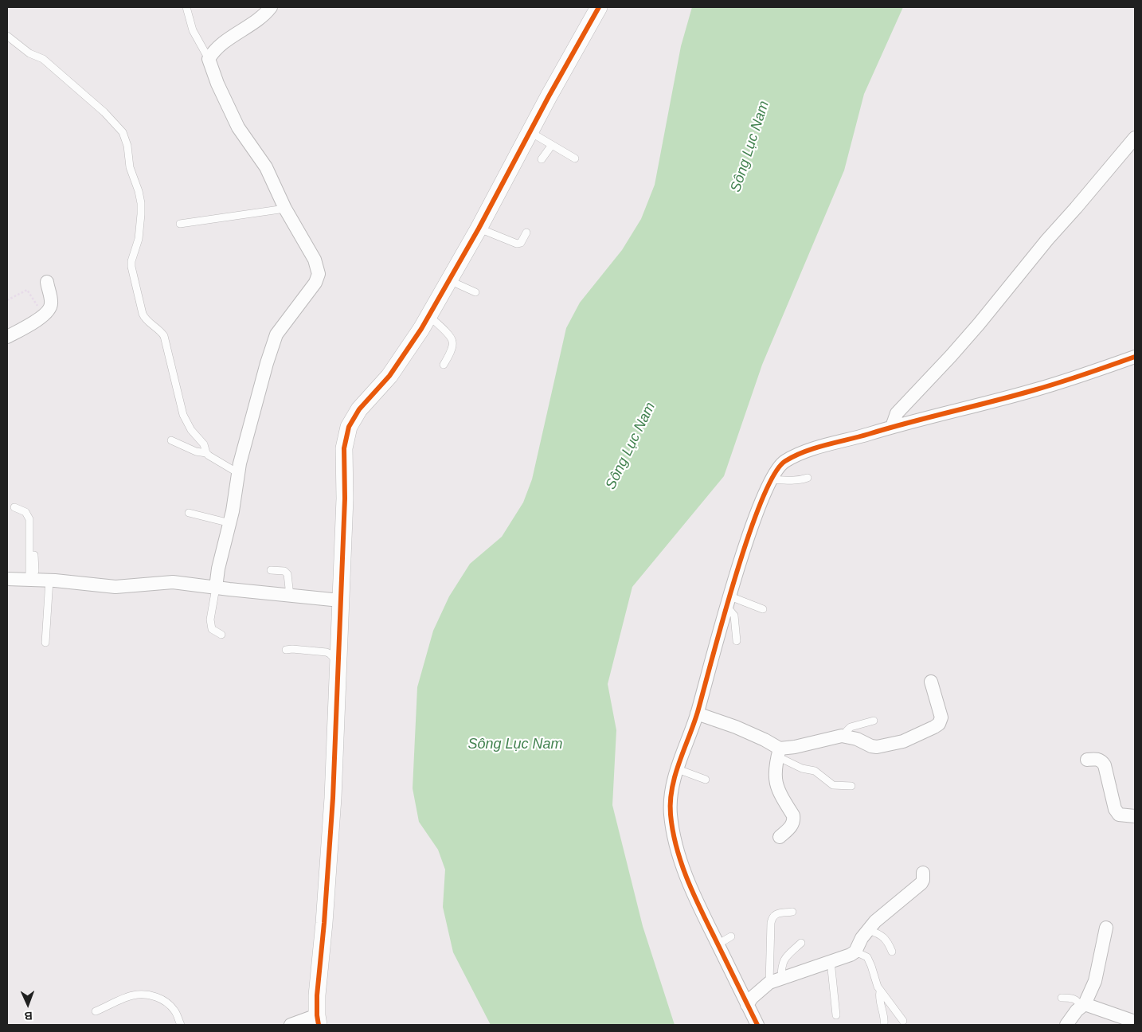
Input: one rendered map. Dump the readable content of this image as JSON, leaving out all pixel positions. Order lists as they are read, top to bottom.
{
  "water": ["Sông Lục Nam"],
  "north": "bottom"
}
